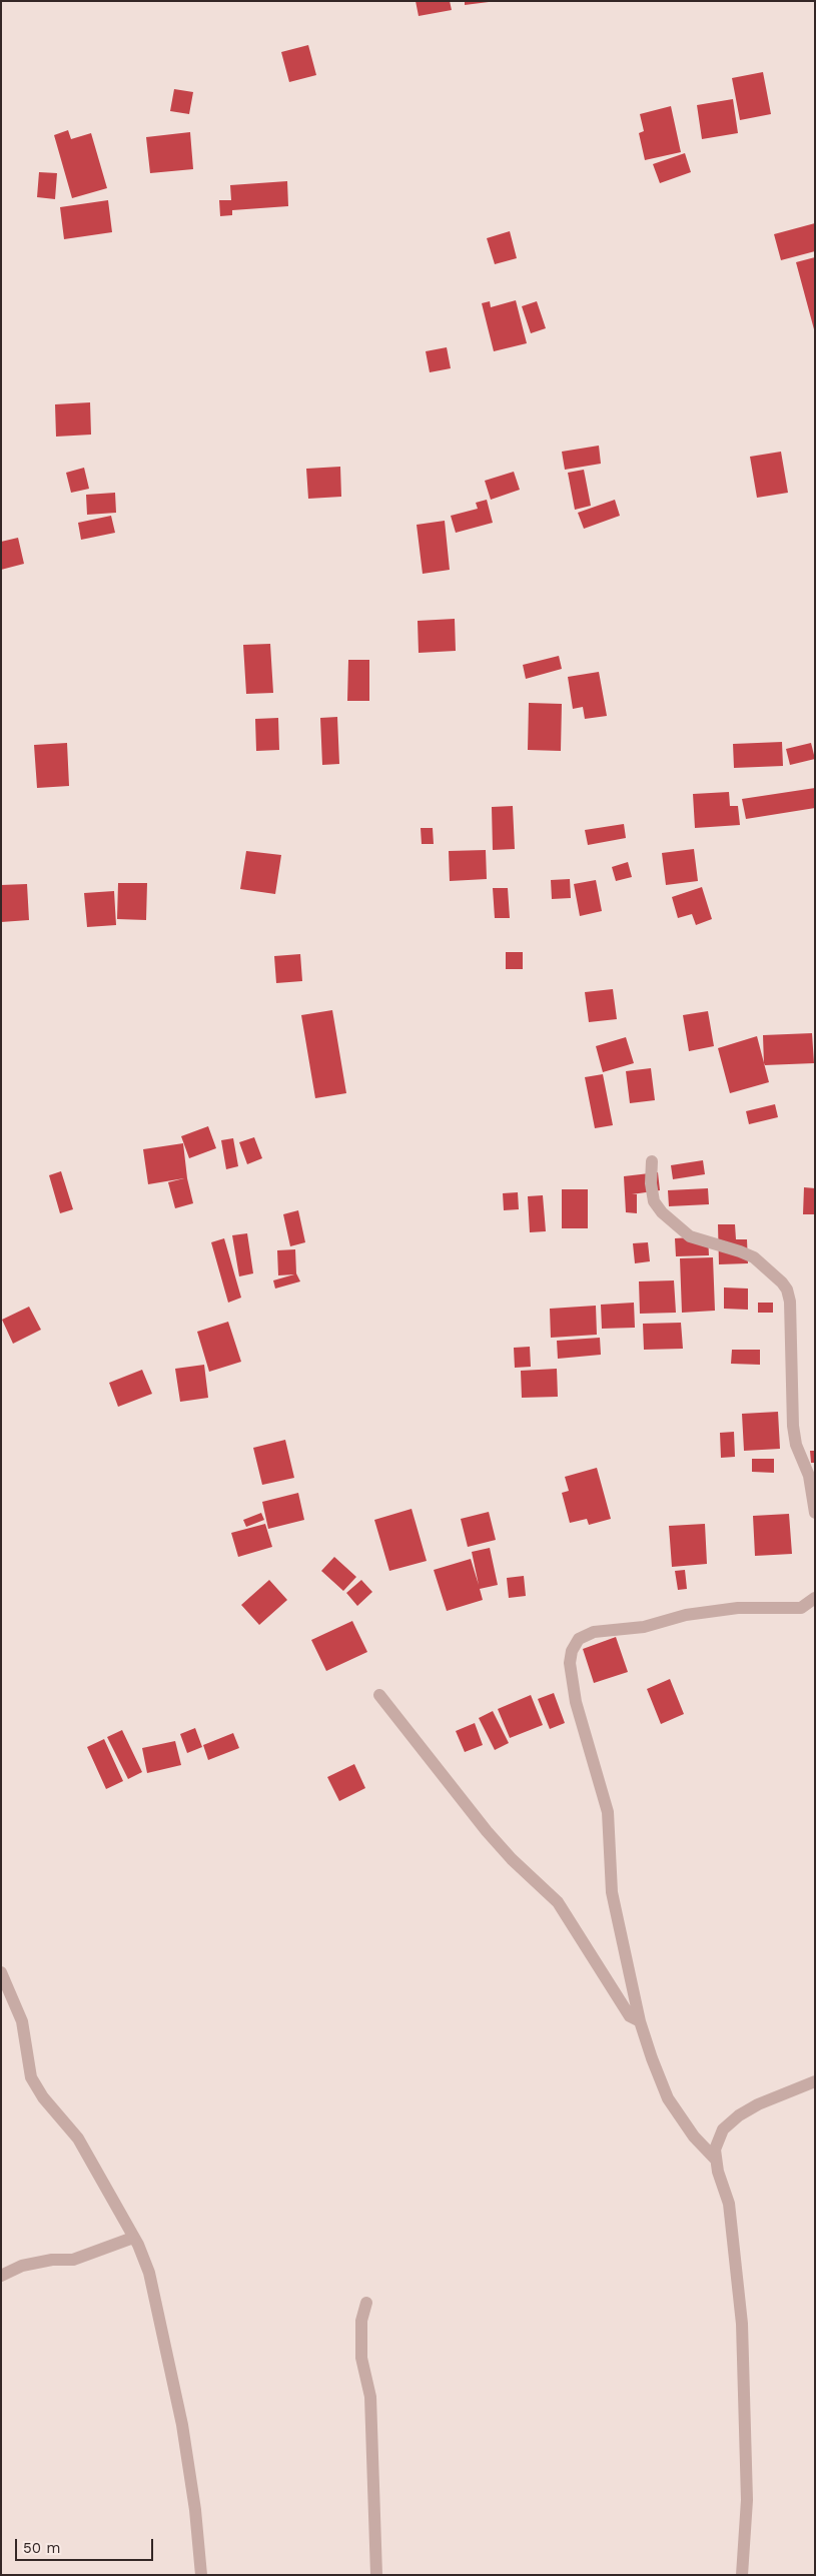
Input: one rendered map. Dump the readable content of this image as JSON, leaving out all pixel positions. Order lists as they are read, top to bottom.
{
  "scale_bar": "50 m"
}
